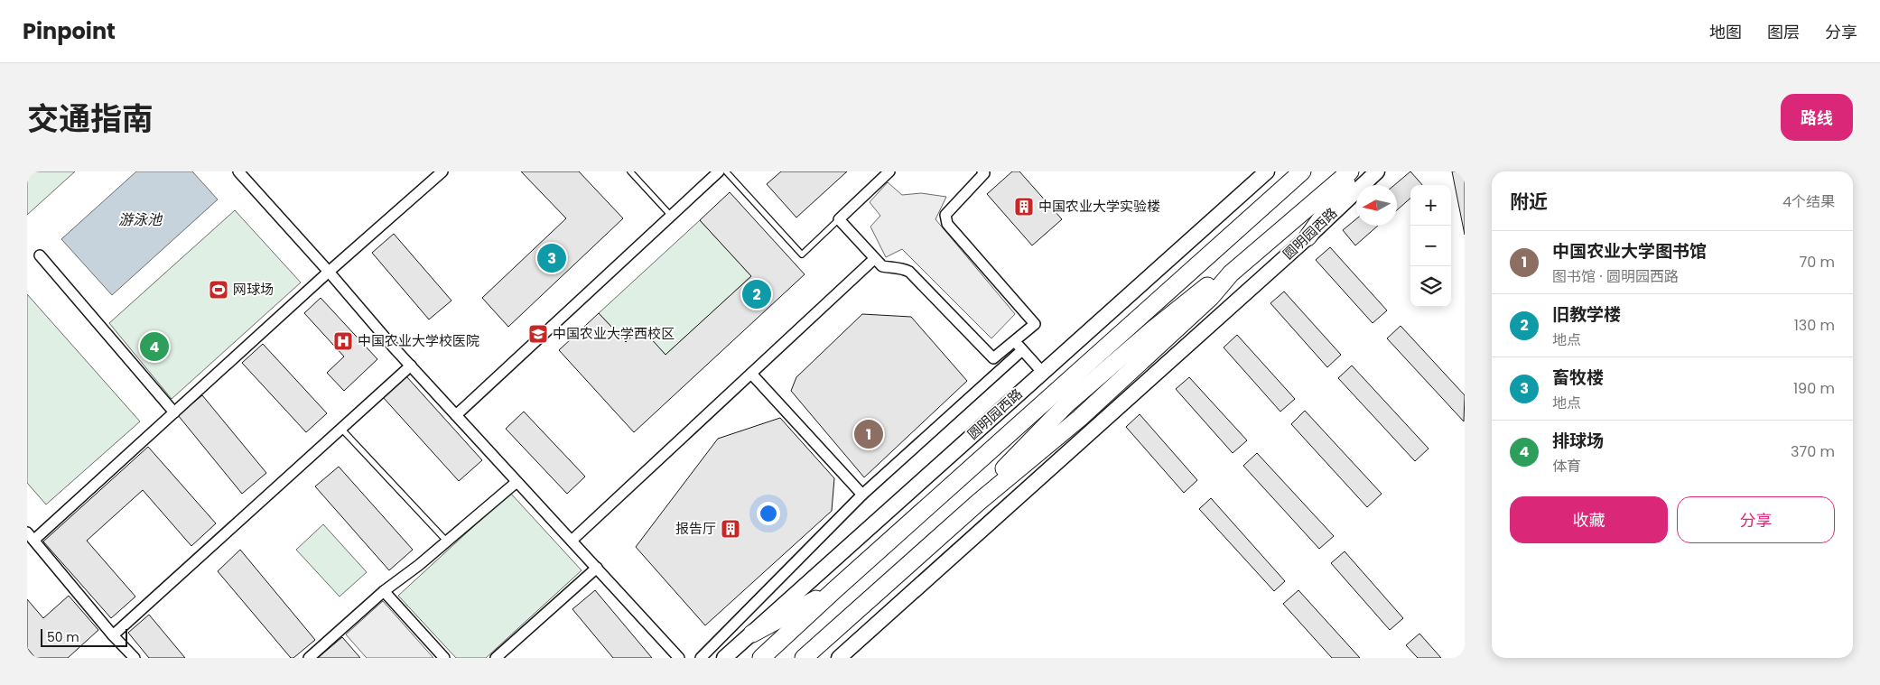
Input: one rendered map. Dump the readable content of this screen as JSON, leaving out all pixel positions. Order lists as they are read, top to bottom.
{
  "streets": {
    "main road": ["圆明园西路"]
  },
  "water": ["游泳池"],
  "places": {
    "building": ["中国农业大学实验楼", "报告厅"],
    "sports": ["网球场"],
    "school or university": ["中国农业大学西校区"],
    "hospital": ["中国农业大学校医院"]
  },
  "scale_bar": "50 m",
  "north": "left",
  "page": {
    "header": "Pinpoint",
    "nav": ["地图", "图层", "分享"],
    "title": "交通指南",
    "buttons": [
      "路线",
      ["收藏", "分享"]
    ],
    "heading": ["附近", "4个结果"],
    "map_buttons": ["+", "−"],
    "list": [
      {
        "mark": "1",
        "name": "中国农业大学图书馆",
        "note": "图书馆 · 圆明园西路",
        "value": "70 m"
      },
      {
        "mark": "2",
        "name": "旧教学楼",
        "note": "地点",
        "value": "130 m"
      },
      {
        "mark": "3",
        "name": "畜牧楼",
        "note": "地点",
        "value": "190 m"
      },
      {
        "mark": "4",
        "name": "排球场",
        "note": "体育",
        "value": "370 m"
      }
    ],
    "pins": [
      "3",
      "2",
      "4",
      "1"
    ],
    "scale": "50 m"
  }
}
